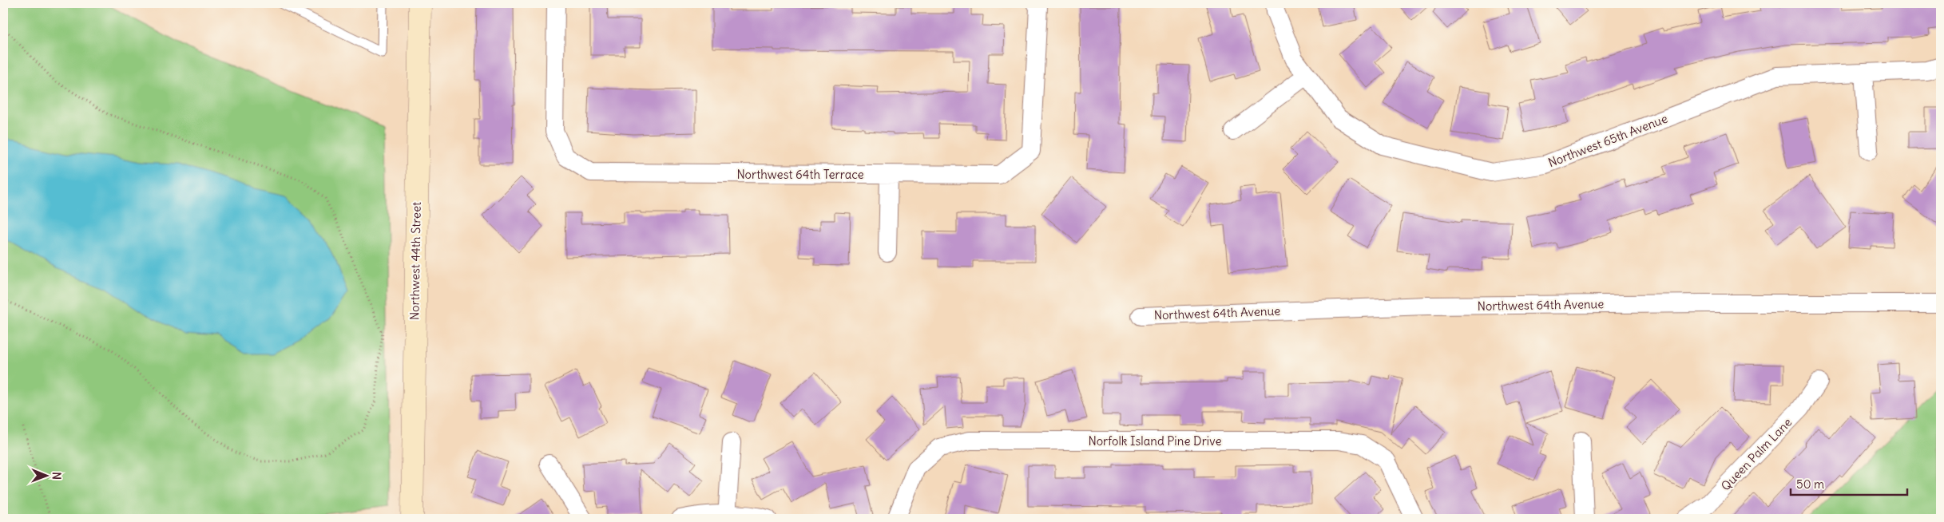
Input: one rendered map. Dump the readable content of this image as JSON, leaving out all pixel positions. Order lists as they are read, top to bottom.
{
  "streets": {
    "street": [
      "Northwest 65th Avenue",
      "Northwest 64th Terrace",
      "Northwest 44th Street",
      "Northwest 64th Avenue",
      "Norfolk Island Pine Drive",
      "Queen Palm Lane"
    ]
  },
  "scale_bar": "50 m",
  "north": "right"
}
